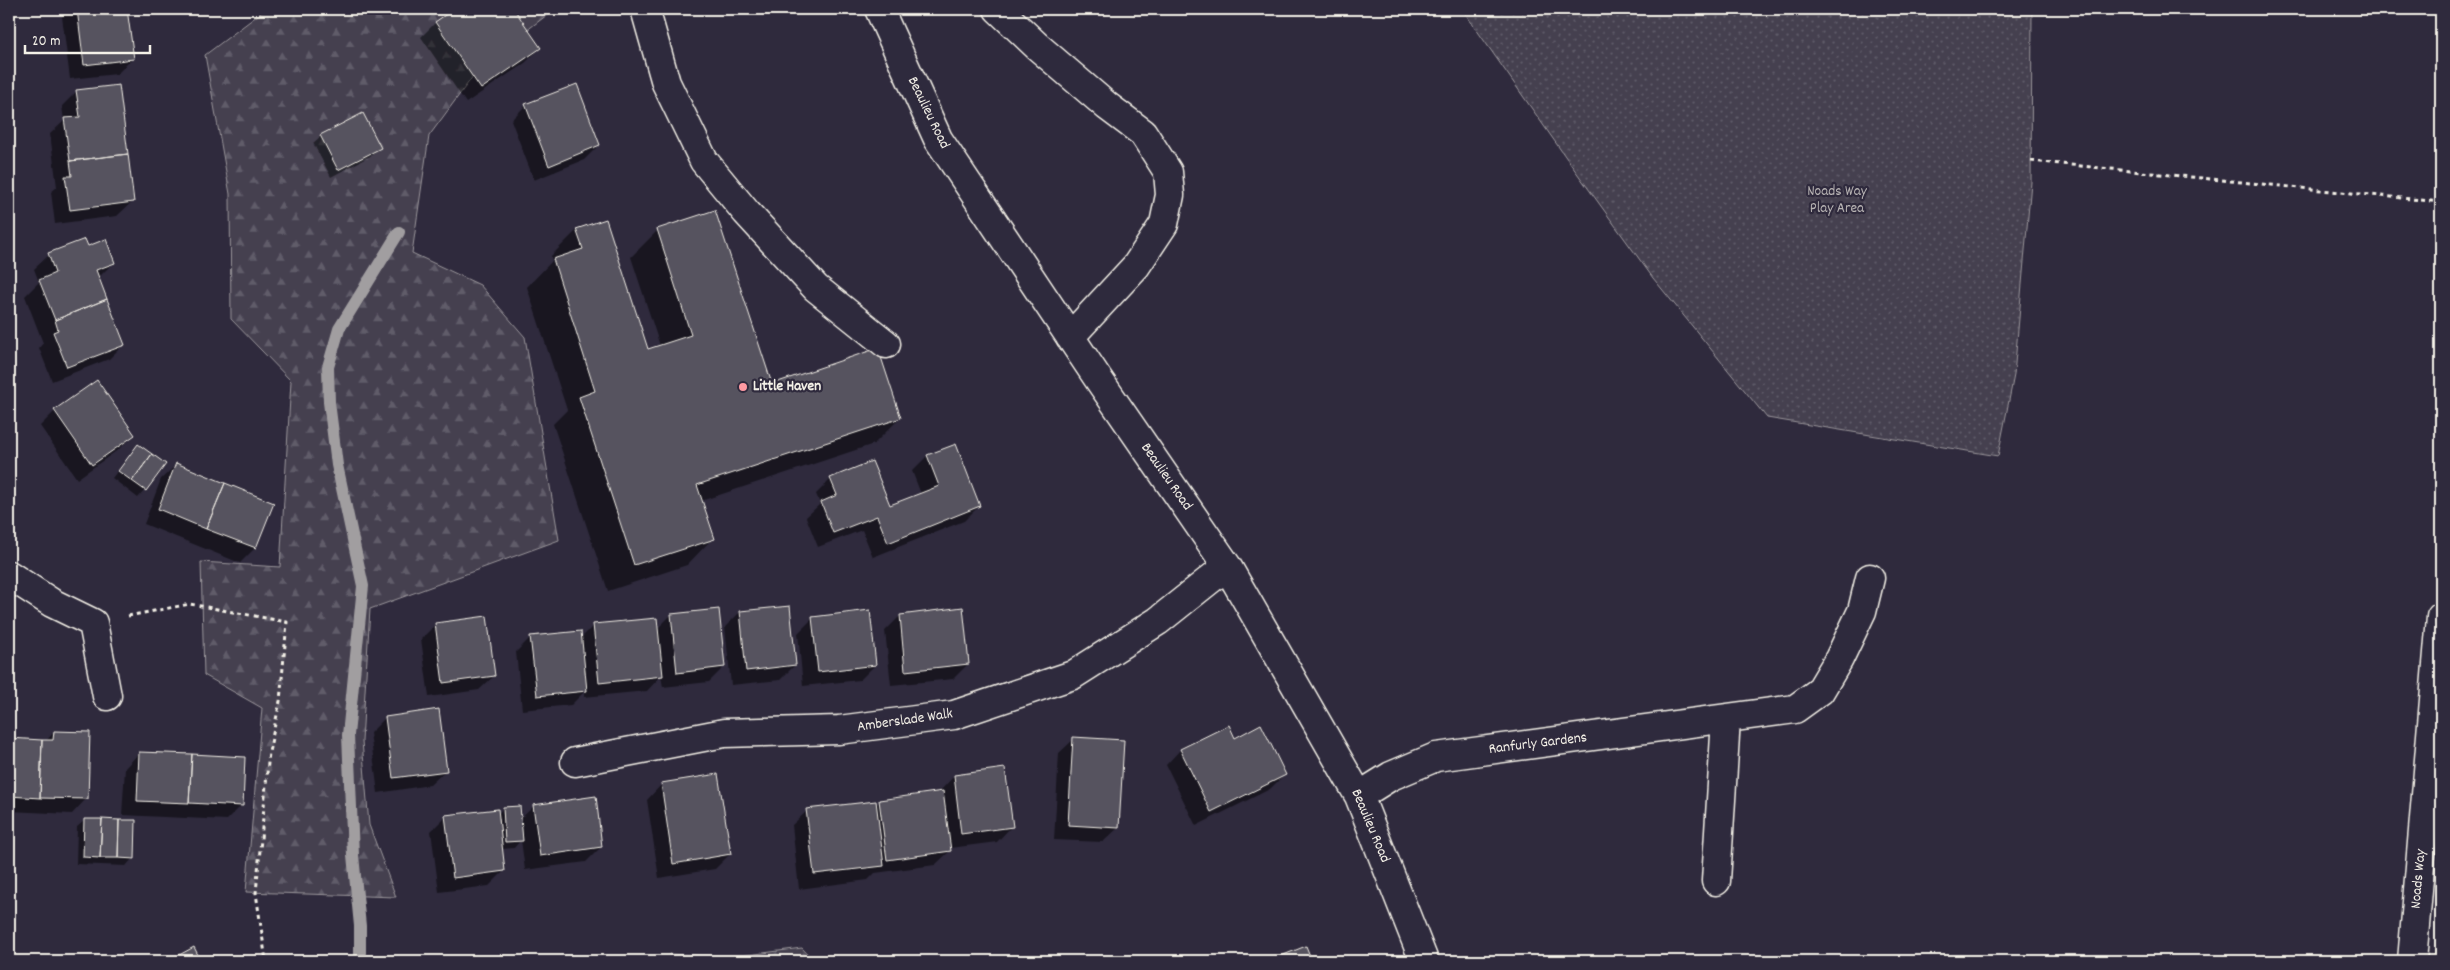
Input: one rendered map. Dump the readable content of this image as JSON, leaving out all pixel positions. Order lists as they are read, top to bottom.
{
  "streets": {
    "street": [
      "Beaulieu Road",
      "Amberslade Walk",
      "Ranfurly Gardens",
      "Noads Way"
    ]
  },
  "crossings": [
    ["Beaulieu Road", "Amberslade Walk"],
    ["Beaulieu Road", "Ranfurly Gardens"]
  ],
  "parks": ["Noads Way Play Area"],
  "places": ["Little Haven"],
  "scale_bar": "20 m"
}
